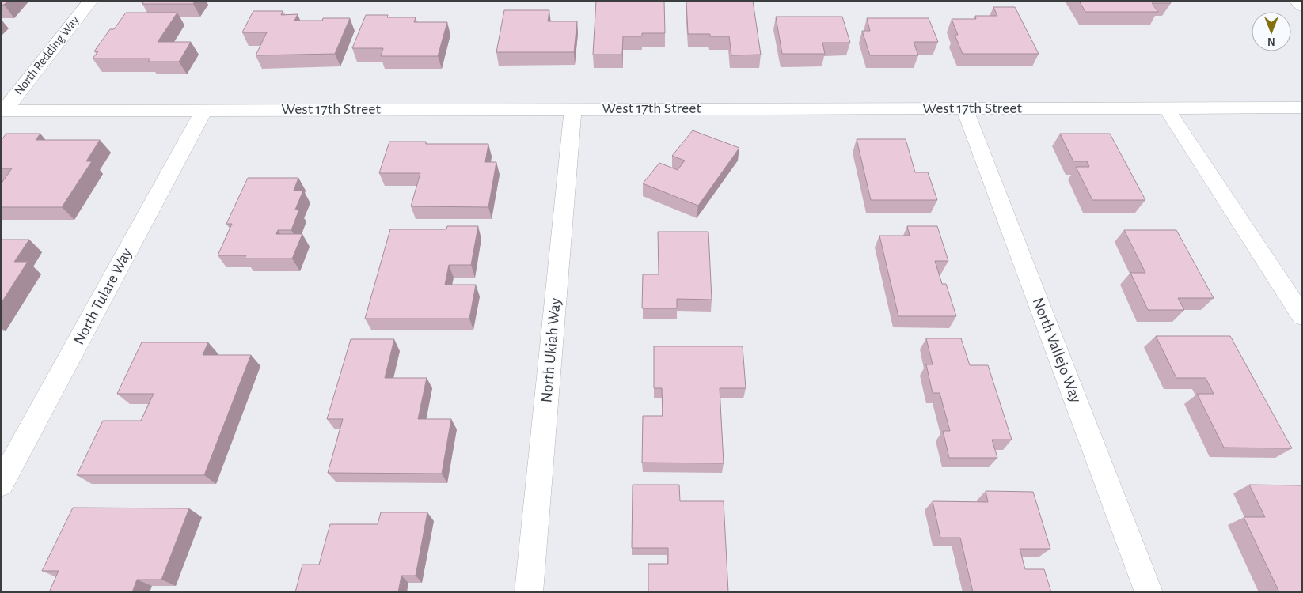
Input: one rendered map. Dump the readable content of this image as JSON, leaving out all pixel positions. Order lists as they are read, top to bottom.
{
  "streets": {
    "street": [
      "North Redding Way",
      "West 17th Street",
      "North Tulare Way",
      "North Ukiah Way",
      "North Vallejo Way"
    ]
  },
  "crossings": [
    ["North Redding Way", "West 17th Street"],
    ["West 17th Street", "North Tulare Way"],
    ["West 17th Street", "North Ukiah Way"],
    ["West 17th Street", "North Vallejo Way"]
  ],
  "north": "bottom"
}
